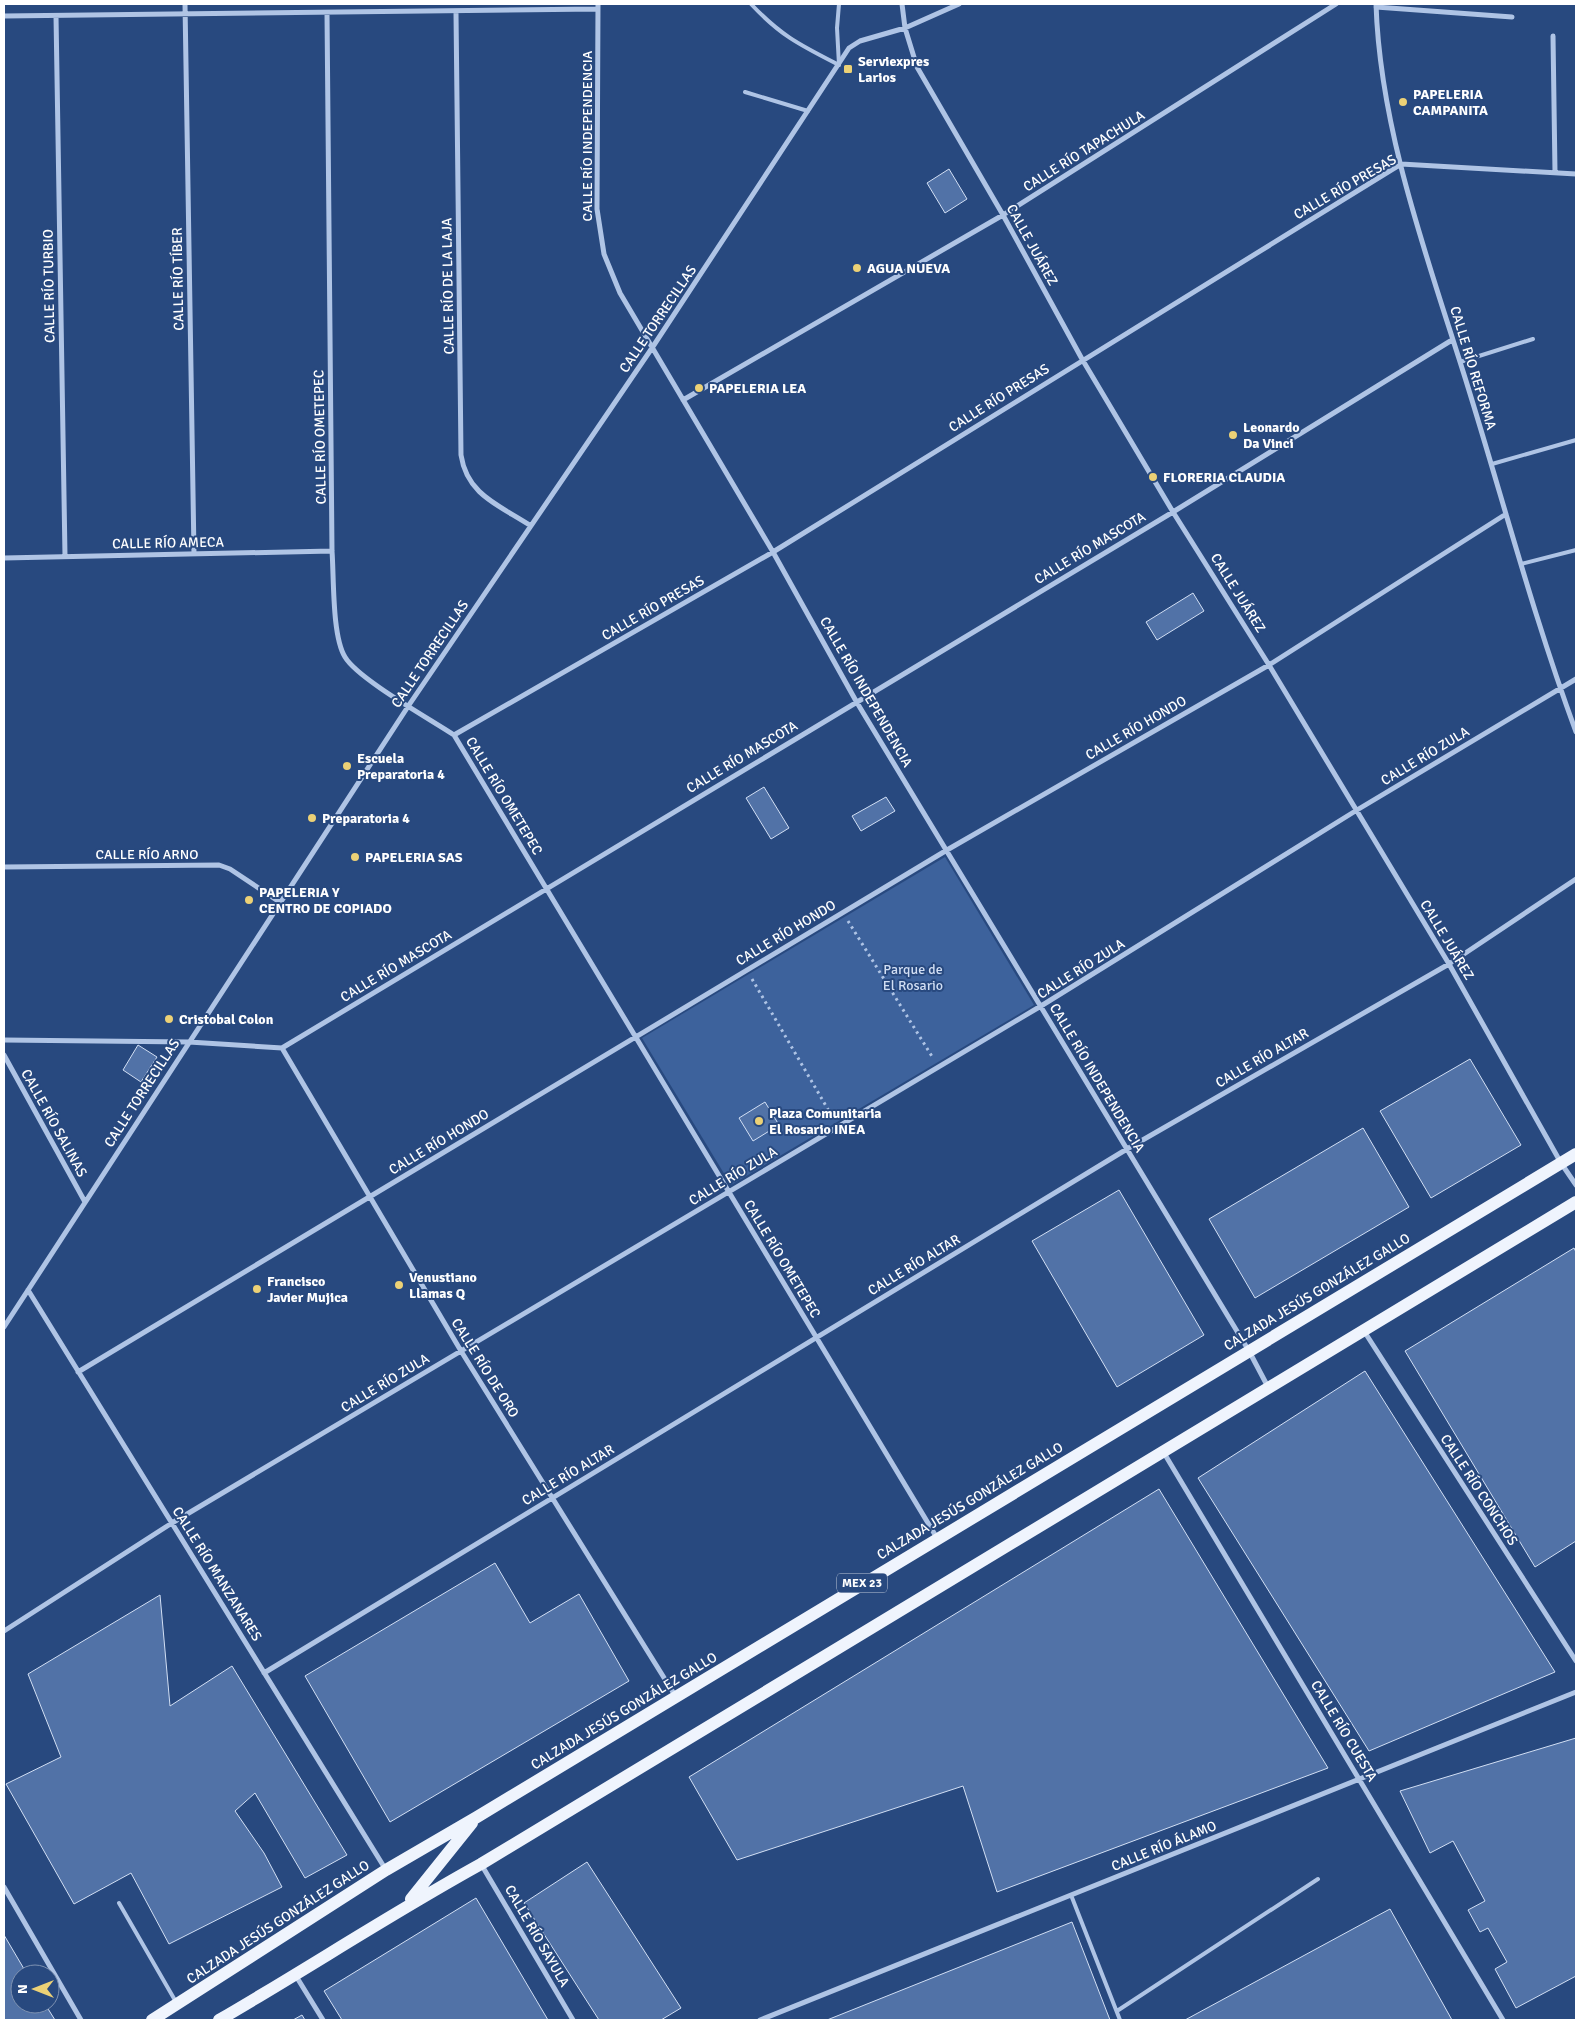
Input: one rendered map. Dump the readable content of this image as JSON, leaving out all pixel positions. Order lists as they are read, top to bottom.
{
  "streets": {
    "main road": ["CALZADA JESÚS GONZÁLEZ GALLO", "MEX 23"],
    "street": [
      "CALLE RÍO INDEPENDENCIA",
      "CALLE RÍO TAPACHULA",
      "CALLE RÍO PRESAS",
      "CALLE JUÁREZ",
      "CALLE RÍO TÍBER",
      "CALLE RÍO TURBIO",
      "CALLE RÍO DE LA LAJA",
      "CALLE TORRECILLAS",
      "CALLE RÍO REFORMA",
      "CALLE RÍO OMETEPEC",
      "CALLE RÍO AMECA",
      "CALLE RÍO MASCOTA",
      "CALLE RÍO HONDO",
      "CALLE RÍO ZULA",
      "CALLE RÍO ARNO",
      "CALLE RÍO ALTAR",
      "CALLE RÍO SALINAS",
      "CALLE RÍO DE ORO",
      "CALLE RÍO CONCHOS",
      "CALLE RÍO MANZANARES",
      "CALLE RÍO CUESTA",
      "CALLE RÍO ÁLAMO",
      "CALLE RÍO SAYULA"
    ]
  },
  "crossings": [
    ["CALLE RÍO INDEPENDENCIA", "CALLE RÍO TAPACHULA"],
    ["CALLE RÍO INDEPENDENCIA", "CALLE RÍO PRESAS"],
    ["CALLE RÍO INDEPENDENCIA", "CALLE TORRECILLAS"],
    ["CALLE RÍO INDEPENDENCIA", "CALLE RÍO MASCOTA"],
    ["CALLE RÍO INDEPENDENCIA", "CALLE RÍO HONDO"],
    ["CALLE RÍO INDEPENDENCIA", "CALLE RÍO ZULA"],
    ["CALLE RÍO INDEPENDENCIA", "CALLE RÍO ALTAR"],
    ["CALLE RÍO INDEPENDENCIA", "CALZADA JESÚS GONZÁLEZ GALLO"],
    ["CALLE RÍO TAPACHULA", "CALLE JUÁREZ"],
    ["CALLE RÍO PRESAS", "CALLE JUÁREZ"],
    ["CALLE RÍO PRESAS", "CALLE RÍO REFORMA"],
    ["CALLE RÍO PRESAS", "CALLE RÍO OMETEPEC"],
    ["CALLE JUÁREZ", "CALLE TORRECILLAS"],
    ["CALLE JUÁREZ", "CALLE RÍO MASCOTA"],
    ["CALLE JUÁREZ", "CALLE RÍO HONDO"],
    ["CALLE JUÁREZ", "CALLE RÍO ZULA"],
    ["CALLE JUÁREZ", "CALLE RÍO ALTAR"],
    ["CALLE JUÁREZ", "CALZADA JESÚS GONZÁLEZ GALLO"],
    ["CALLE RÍO TÍBER", "CALLE RÍO AMECA"],
    ["CALLE RÍO TURBIO", "CALLE RÍO AMECA"],
    ["CALLE RÍO DE LA LAJA", "CALLE TORRECILLAS"],
    ["CALLE TORRECILLAS", "CALLE RÍO OMETEPEC"],
    ["CALLE TORRECILLAS", "CALLE RÍO ARNO"],
    ["CALLE TORRECILLAS", "CALLE RÍO SALINAS"],
    ["CALLE TORRECILLAS", "CALLE RÍO MANZANARES"],
    ["CALLE RÍO REFORMA", "CALLE RÍO MASCOTA"],
    ["CALLE RÍO REFORMA", "CALLE RÍO HONDO"],
    ["CALLE RÍO REFORMA", "CALLE RÍO ZULA"],
    ["CALLE RÍO OMETEPEC", "CALLE RÍO AMECA"],
    ["CALLE RÍO OMETEPEC", "CALLE RÍO MASCOTA"],
    ["CALLE RÍO OMETEPEC", "CALLE RÍO HONDO"],
    ["CALLE RÍO OMETEPEC", "CALLE RÍO ZULA"],
    ["CALLE RÍO OMETEPEC", "CALLE RÍO ALTAR"],
    ["CALLE RÍO OMETEPEC", "CALZADA JESÚS GONZÁLEZ GALLO"],
    ["CALLE RÍO MASCOTA", "CALLE RÍO DE ORO"],
    ["CALLE RÍO HONDO", "CALLE RÍO DE ORO"],
    ["CALLE RÍO HONDO", "CALLE RÍO MANZANARES"],
    ["CALLE RÍO ZULA", "CALLE RÍO DE ORO"],
    ["CALLE RÍO ZULA", "CALLE RÍO MANZANARES"],
    ["CALLE RÍO ALTAR", "CALLE RÍO DE ORO"],
    ["CALLE RÍO ALTAR", "CALLE RÍO MANZANARES"],
    ["CALZADA JESÚS GONZÁLEZ GALLO", "CALLE RÍO DE ORO"],
    ["CALZADA JESÚS GONZÁLEZ GALLO", "CALLE RÍO MANZANARES"],
    ["CALLE RÍO CUESTA", "CALLE RÍO ÁLAMO"]
  ],
  "parks": ["Parque de El Rosario"],
  "places": {
    "transit": ["Serviexpres Larios"],
    "other": [
      "PAPELERIA CAMPANITA",
      "AGUA NUEVA",
      "PAPELERIA LEA",
      "Leonardo Da Vinci",
      "FLORERIA CLAUDIA",
      "Escuela Preparatoria 4",
      "Preparatoria 4",
      "PAPELERIA SAS",
      "PAPELERIA Y CENTRO DE COPIADO",
      "Cristobal Colon",
      "Plaza Comunitaria El Rosario INEA",
      "Venustiano Llamas Q",
      "Francisco Javier Mujica"
    ]
  },
  "north": "left"
}
